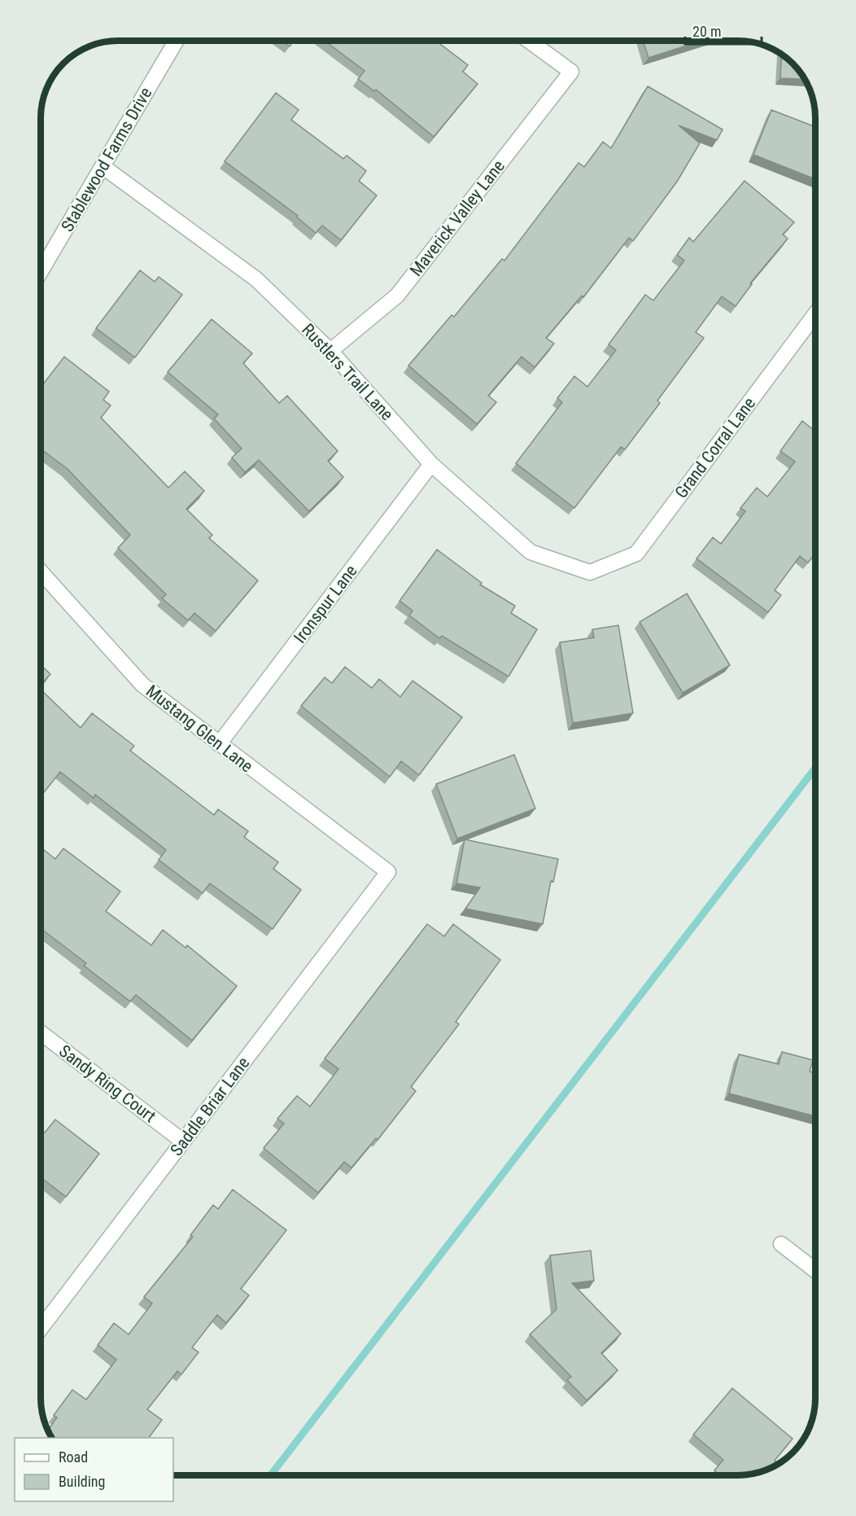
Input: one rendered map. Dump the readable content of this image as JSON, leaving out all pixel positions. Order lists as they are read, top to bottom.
{
  "streets": {
    "street": [
      "Stablewood Farms Drive",
      "Maverick Valley Lane",
      "Rustlers Trail Lane",
      "Grand Corral Lane",
      "Ironspur Lane",
      "Mustang Glen Lane",
      "Sandy Ring Court",
      "Saddle Briar Lane"
    ]
  },
  "crossings": [
    ["Stablewood Farms Drive", "Rustlers Trail Lane"],
    ["Maverick Valley Lane", "Rustlers Trail Lane"],
    ["Rustlers Trail Lane", "Grand Corral Lane"],
    ["Rustlers Trail Lane", "Ironspur Lane"],
    ["Ironspur Lane", "Mustang Glen Lane"],
    ["Mustang Glen Lane", "Saddle Briar Lane"],
    ["Sandy Ring Court", "Saddle Briar Lane"]
  ],
  "legend": ["Road", "Building"],
  "scale_bar": "20 m"
}
